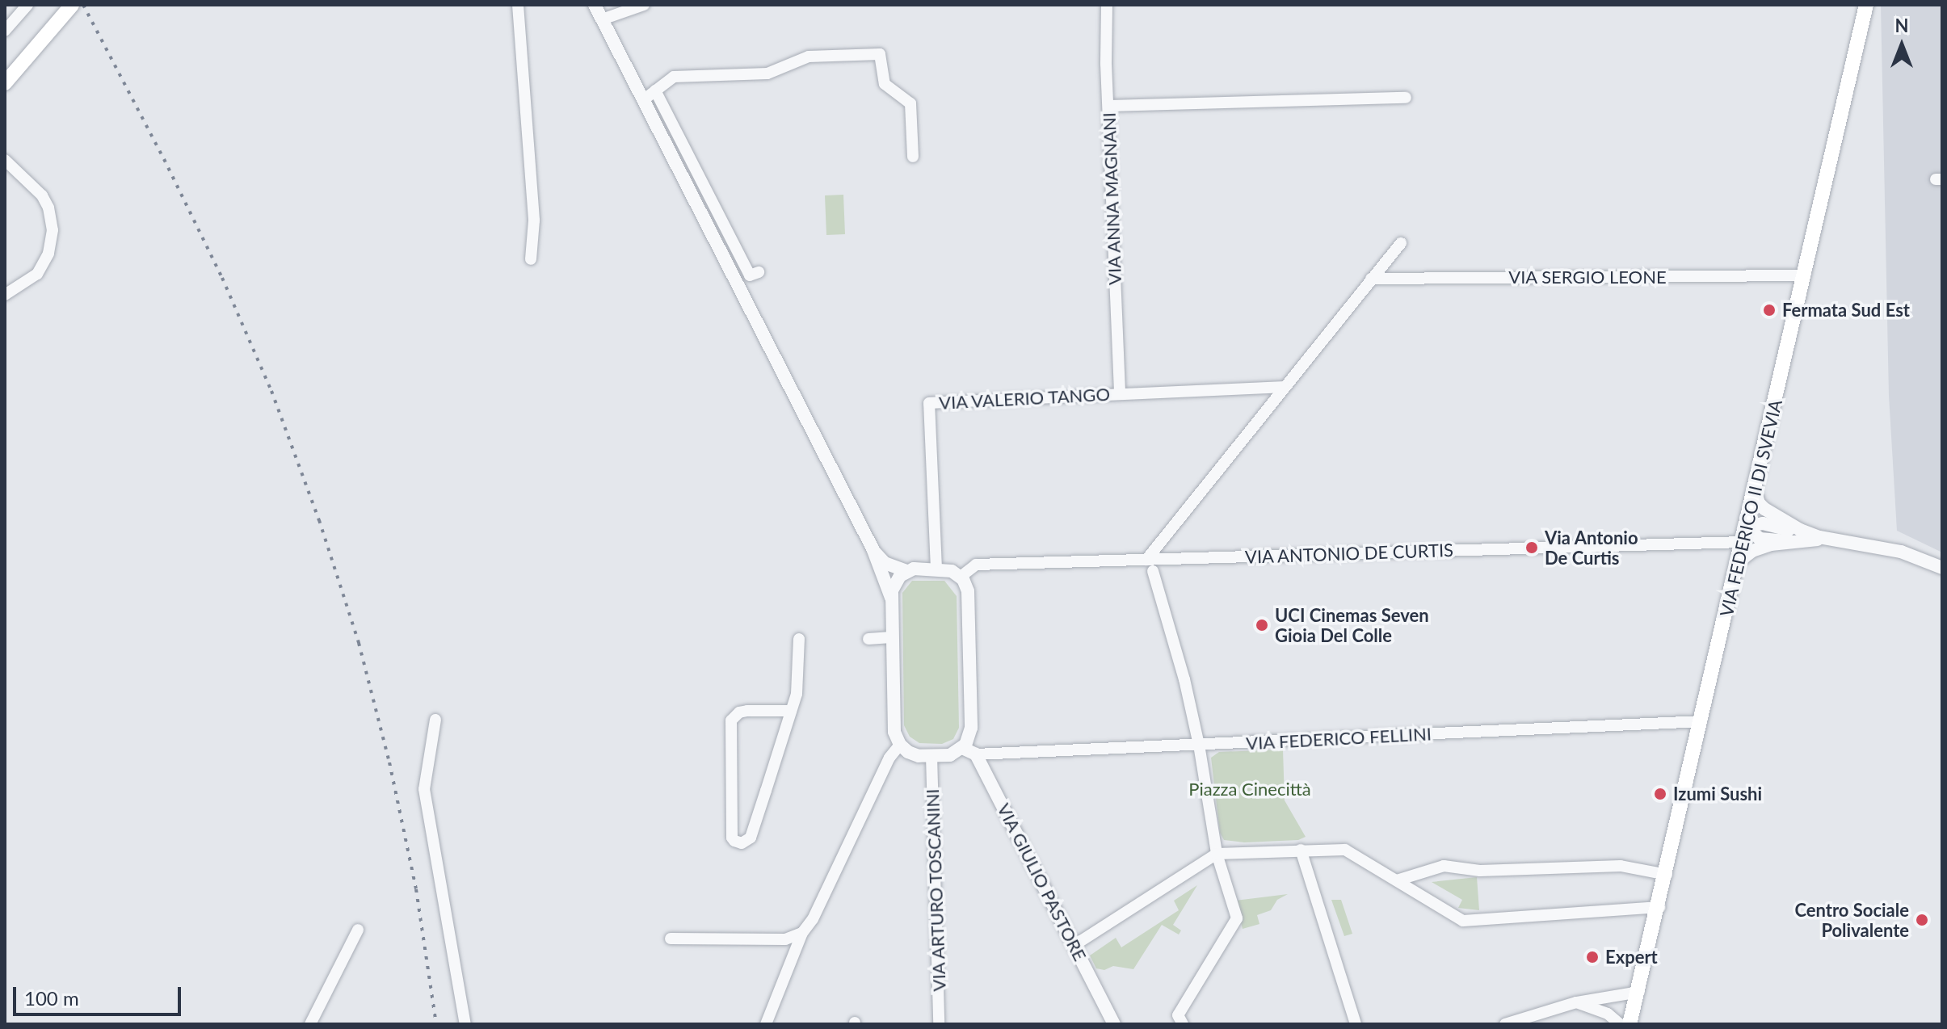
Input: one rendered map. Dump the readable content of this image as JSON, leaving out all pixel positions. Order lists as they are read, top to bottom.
{
  "streets": {
    "main road": ["VIA FEDERICO II DI SVEVIA"],
    "street": [
      "VIA ANNA MAGNANI",
      "VIA SERGIO LEONE",
      "VIA VALERIO TANGO",
      "VIA ANTONIO DE CURTIS",
      "VIA FEDERICO FELLINI",
      "VIA GIULIO PASTORE",
      "VIA ARTURO TOSCANINI"
    ]
  },
  "crossings": [
    ["VIA ANNA MAGNANI", "VIA VALERIO TANGO"],
    ["VIA SERGIO LEONE", "VIA FEDERICO II DI SVEVIA"],
    ["VIA FEDERICO II DI SVEVIA", "VIA ANTONIO DE CURTIS"],
    ["VIA FEDERICO II DI SVEVIA", "VIA FEDERICO FELLINI"],
    ["VIA FEDERICO FELLINI", "VIA GIULIO PASTORE"]
  ],
  "parks": ["Piazza Cinecittà"],
  "places": [
    "Fermata Sud Est",
    "Via Antonio De Curtis",
    "UCI Cinemas Seven Gioia Del Colle",
    "Izumi Sushi",
    "Centro Sociale Polivalente",
    "Expert"
  ],
  "scale_bar": "100 m",
  "north": "top"
}
